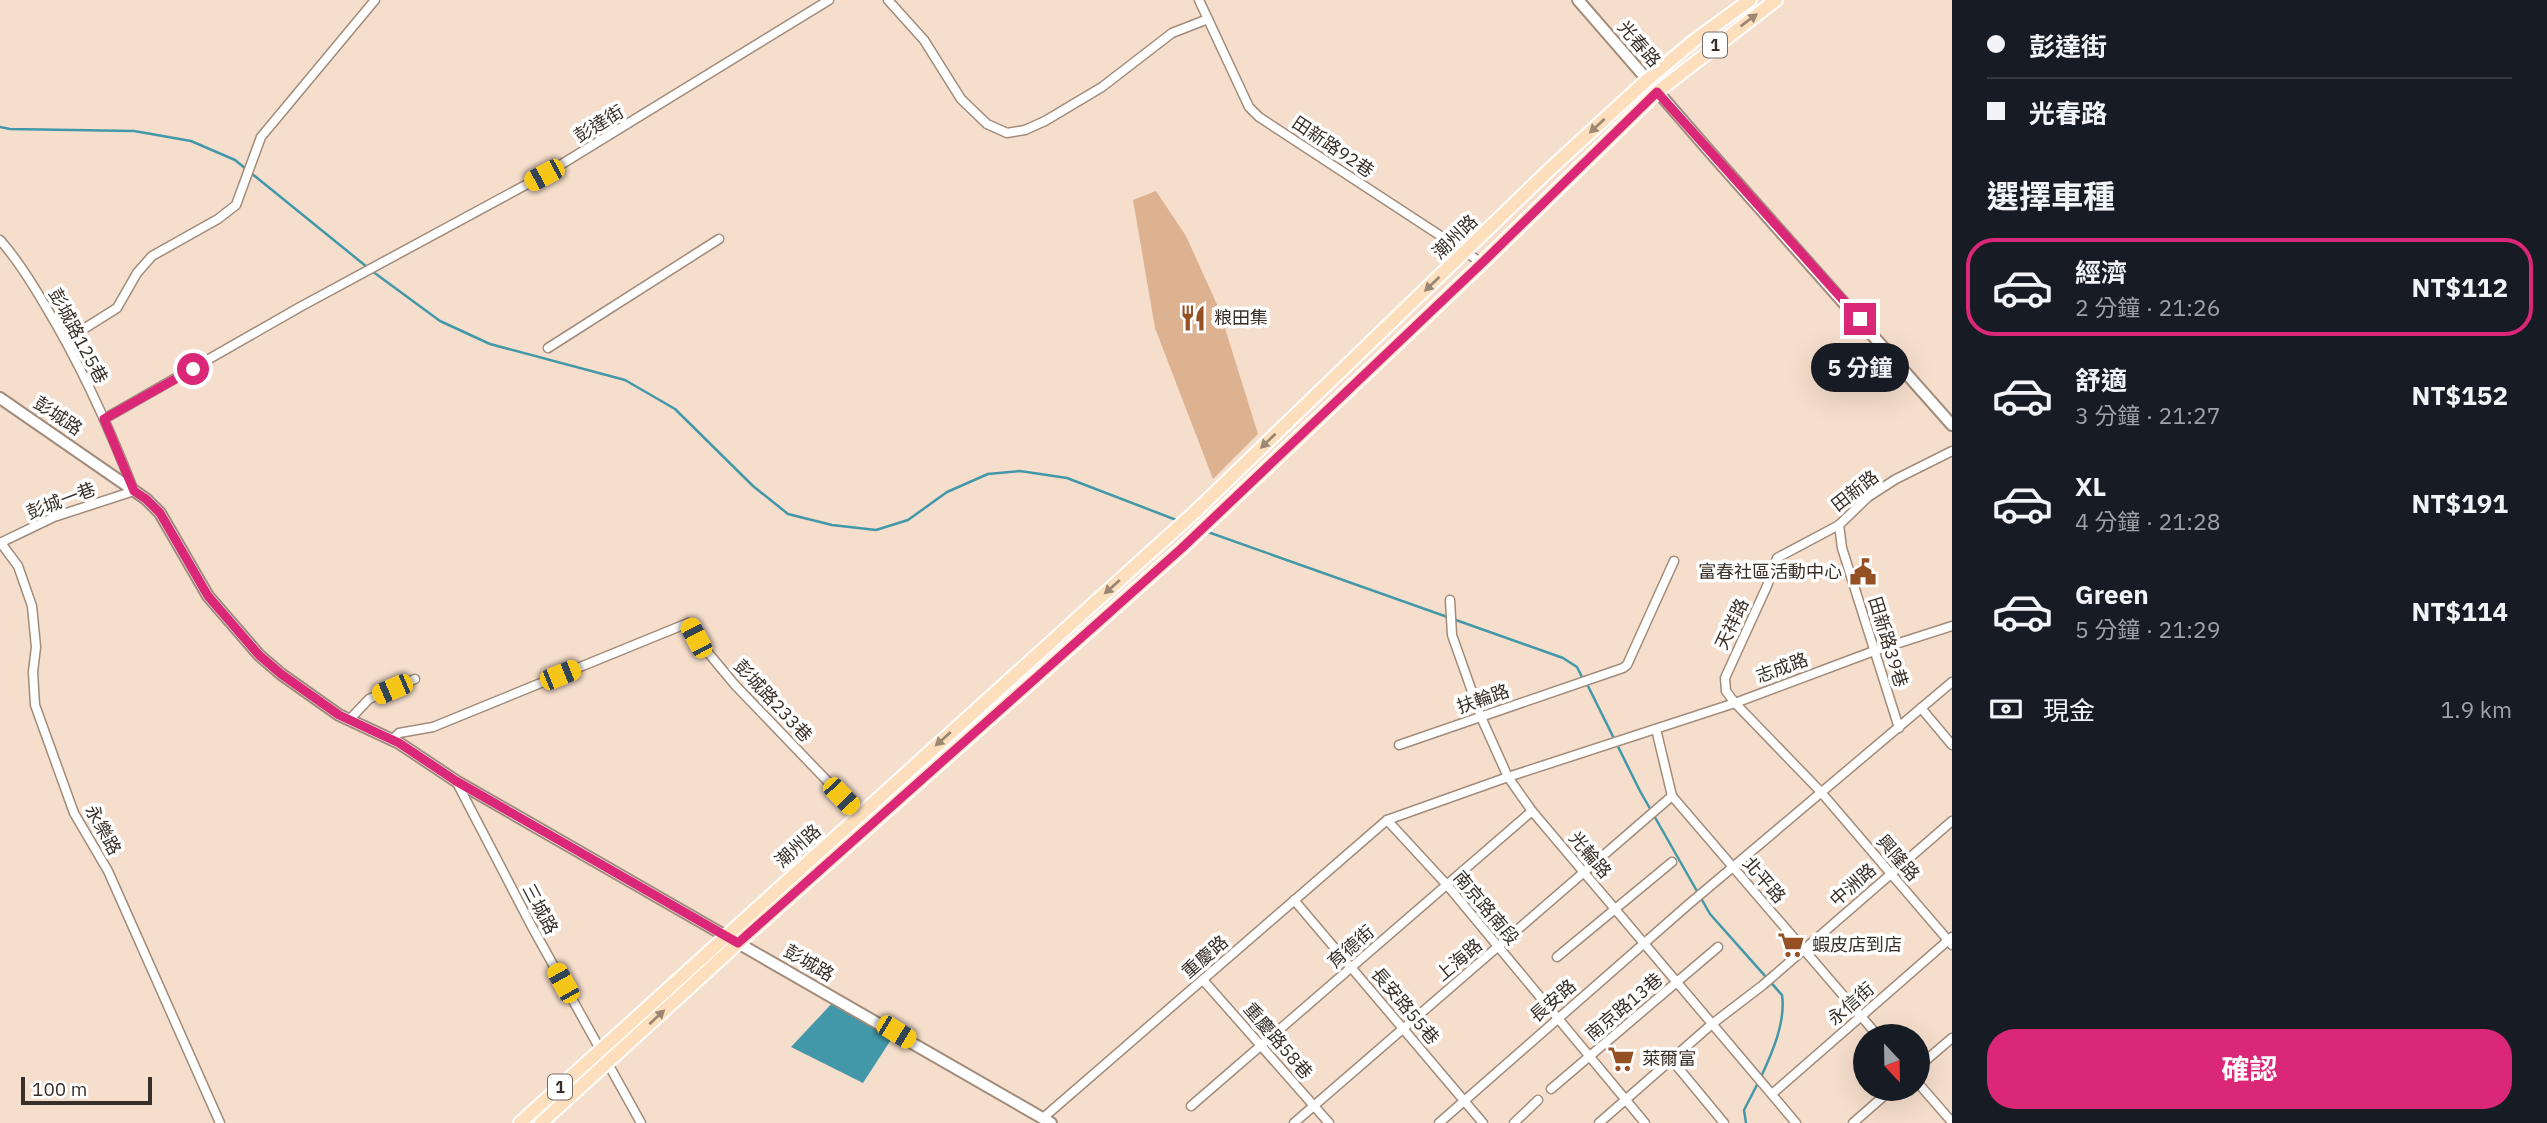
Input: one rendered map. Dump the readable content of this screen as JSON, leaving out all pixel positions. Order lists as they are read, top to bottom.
{
  "streets": {
    "main road": ["1", "潮州路"],
    "street": [
      "光春路",
      "彭達街",
      "田新路92巷",
      "彭城路125巷",
      "彭城路",
      "田新路",
      "彭城一巷",
      "天祥路",
      "田新路39巷",
      "志成路",
      "扶輪路",
      "彭城路233巷",
      "永樂路",
      "光輪路",
      "興隆路",
      "北平路",
      "中洲路",
      "南京路南段",
      "三城路",
      "育德街",
      "重慶路",
      "上海路",
      "長安路",
      "永信街",
      "長安路55巷",
      "南京路13巷",
      "重慶路58巷"
    ]
  },
  "crossings": [
    ["光春路", "潮州路"],
    ["彭達街", "彭城路125巷"],
    ["田新路92巷", "潮州路"],
    ["潮州路", "彭城路"],
    ["潮州路", "彭城路233巷"],
    ["潮州路", "三城路"],
    ["彭城路125巷", "彭城路"],
    ["彭城路125巷", "彭城一巷"],
    ["彭城路", "彭城一巷"],
    ["彭城路", "彭城路233巷"],
    ["彭城路", "三城路"],
    ["彭城路", "重慶路"],
    ["田新路", "天祥路"],
    ["田新路", "田新路39巷"],
    ["彭城一巷", "永樂路"],
    ["天祥路", "志成路"],
    ["天祥路", "興隆路"],
    ["田新路39巷", "志成路"],
    ["志成路", "光輪路"],
    ["志成路", "興隆路"],
    ["志成路", "北平路"],
    ["扶輪路", "光輪路"],
    ["光輪路", "中洲路"],
    ["光輪路", "育德街"],
    ["光輪路", "上海路"],
    ["光輪路", "長安路"],
    ["光輪路", "永信街"],
    ["光輪路", "南京路13巷"],
    ["興隆路", "中洲路"],
    ["興隆路", "永信街"],
    ["北平路", "中洲路"],
    ["北平路", "上海路"],
    ["北平路", "長安路"],
    ["北平路", "永信街"],
    ["南京路南段", "育德街"],
    ["南京路南段", "重慶路"],
    ["南京路南段", "上海路"],
    ["南京路南段", "長安路"],
    ["南京路南段", "南京路13巷"],
    ["育德街", "長安路55巷"],
    ["育德街", "重慶路58巷"],
    ["重慶路", "長安路55巷"],
    ["重慶路", "重慶路58巷"],
    ["上海路", "長安路55巷"],
    ["上海路", "重慶路58巷"],
    ["長安路", "長安路55巷"]
  ],
  "places": {
    "restaurant": ["粮田集"],
    "public building": ["富春社區活動中心"],
    "supermarket": ["蝦皮店到店", "萊爾富"]
  },
  "scale_bar": "100 m",
  "north": "bottom",
  "page": {
    "banner": ["彭達街", "光春路"],
    "heading": "選擇車種",
    "list": [
      {
        "name": "經濟",
        "note": "2 分鐘 · 21:26",
        "value": "NT$112"
      },
      {
        "name": "舒適",
        "note": "3 分鐘 · 21:27",
        "value": "NT$152"
      },
      {
        "name": "XL",
        "note": "4 分鐘 · 21:28",
        "value": "NT$191"
      },
      {
        "name": "Green",
        "note": "5 分鐘 · 21:29",
        "value": "NT$114"
      }
    ],
    "bubble": "5 分鐘",
    "pay": ["現金", "1.9 km"],
    "buttons": "確認",
    "scale": "100 m"
  }
}
